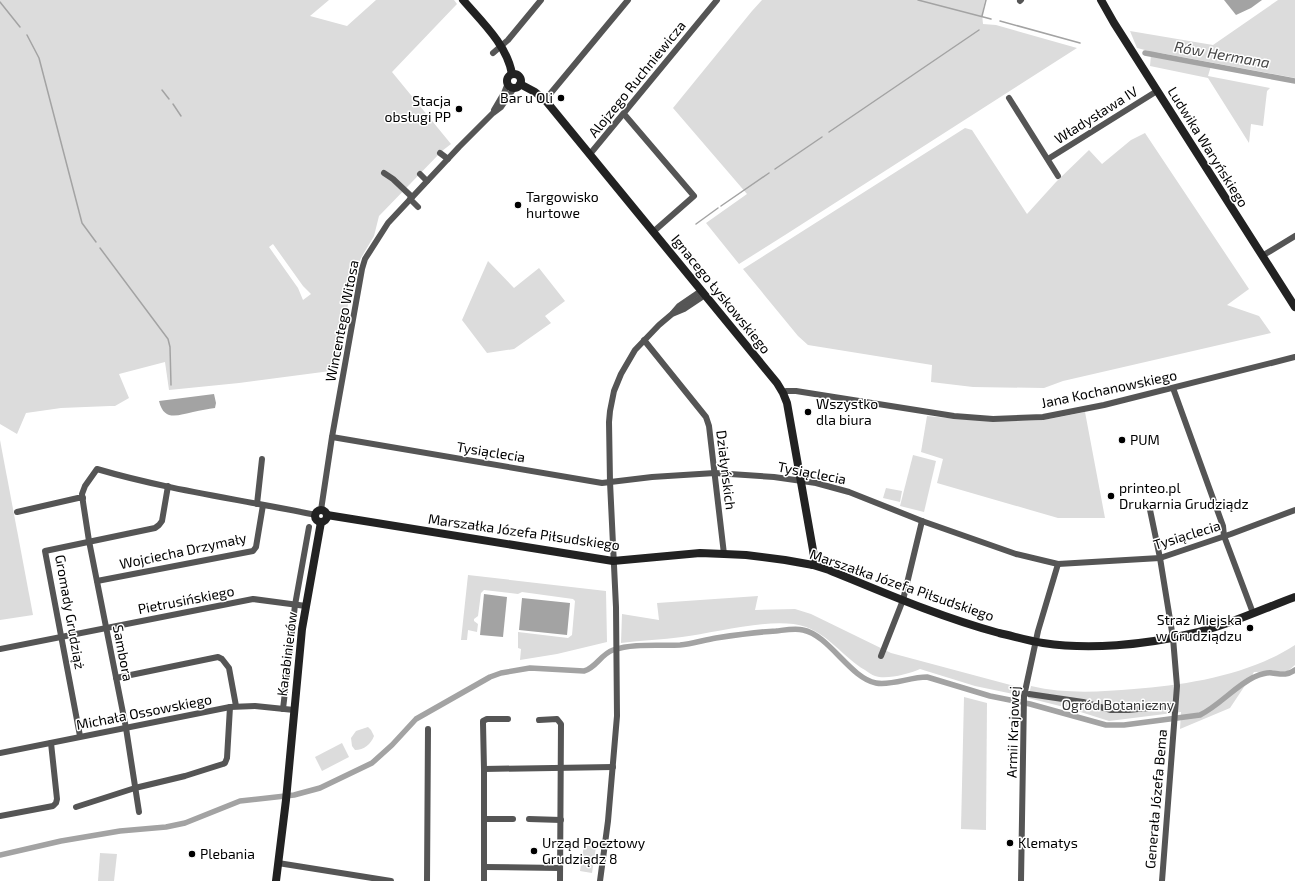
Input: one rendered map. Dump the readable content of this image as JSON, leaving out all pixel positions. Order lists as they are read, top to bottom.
{
  "streets": {
    "main road": [
      "Ludwika Waryńskiego",
      "Ignacego Łyskowskiego",
      "Marszałka Józefa Piłsudskiego",
      "Karabinierów"
    ],
    "street": [
      "Alojzego Ruchniewicza",
      "Władysława IV",
      "Wincentego Witosa",
      "Jana Kochanowskiego",
      "Tysiąclecia",
      "Działyńskich",
      "Wojciecha Drzymały",
      "Pietrusińskiego",
      "Gromady Grudziąż",
      "Sambora",
      "Michała Ossowskiego",
      "Armii Krajowej",
      "Generała Józefa Bema"
    ]
  },
  "crossings": [
    ["Alojzego Ruchniewicza", "Ignacego Łyskowskiego"],
    ["Władysława IV", "Ludwika Waryńskiego"],
    ["Ignacego Łyskowskiego", "Wincentego Witosa"],
    ["Ignacego Łyskowskiego", "Jana Kochanowskiego"],
    ["Ignacego Łyskowskiego", "Tysiąclecia"],
    ["Ignacego Łyskowskiego", "Marszałka Józefa Piłsudskiego"],
    ["Wincentego Witosa", "Tysiąclecia"],
    ["Wincentego Witosa", "Karabinierów"],
    ["Tysiąclecia", "Działyńskich"],
    ["Tysiąclecia", "Karabinierów"],
    ["Tysiąclecia", "Armii Krajowej"],
    ["Tysiąclecia", "Generała Józefa Bema"],
    ["Działyńskich", "Marszałka Józefa Piłsudskiego"],
    ["Marszałka Józefa Piłsudskiego", "Wojciecha Drzymały"],
    ["Marszałka Józefa Piłsudskiego", "Gromady Grudziąż"],
    ["Marszałka Józefa Piłsudskiego", "Sambora"],
    ["Marszałka Józefa Piłsudskiego", "Karabinierów"],
    ["Marszałka Józefa Piłsudskiego", "Armii Krajowej"],
    ["Marszałka Józefa Piłsudskiego", "Generała Józefa Bema"],
    ["Wojciecha Drzymały", "Sambora"],
    ["Pietrusińskiego", "Gromady Grudziąż"],
    ["Pietrusińskiego", "Sambora"],
    ["Pietrusińskiego", "Karabinierów"],
    ["Gromady Grudziąż", "Sambora"],
    ["Gromady Grudziąż", "Michała Ossowskiego"],
    ["Sambora", "Michała Ossowskiego"],
    ["Karabinierów", "Michała Ossowskiego"]
  ],
  "water": ["Rów Hermana"],
  "parks": ["Ogród Botaniczny"],
  "places": [
    "Bar u Oli",
    "Stacja obsługi PP",
    "Targowisko hurtowe",
    "Wszystko dla biura",
    "PUM",
    "printeo.pl Drukarnia Grudziądz",
    "Straż Miejska w Grudziądzu",
    "Klematys",
    "Urząd Pocztowy Grudziądz 8",
    "Plebania"
  ]
}
